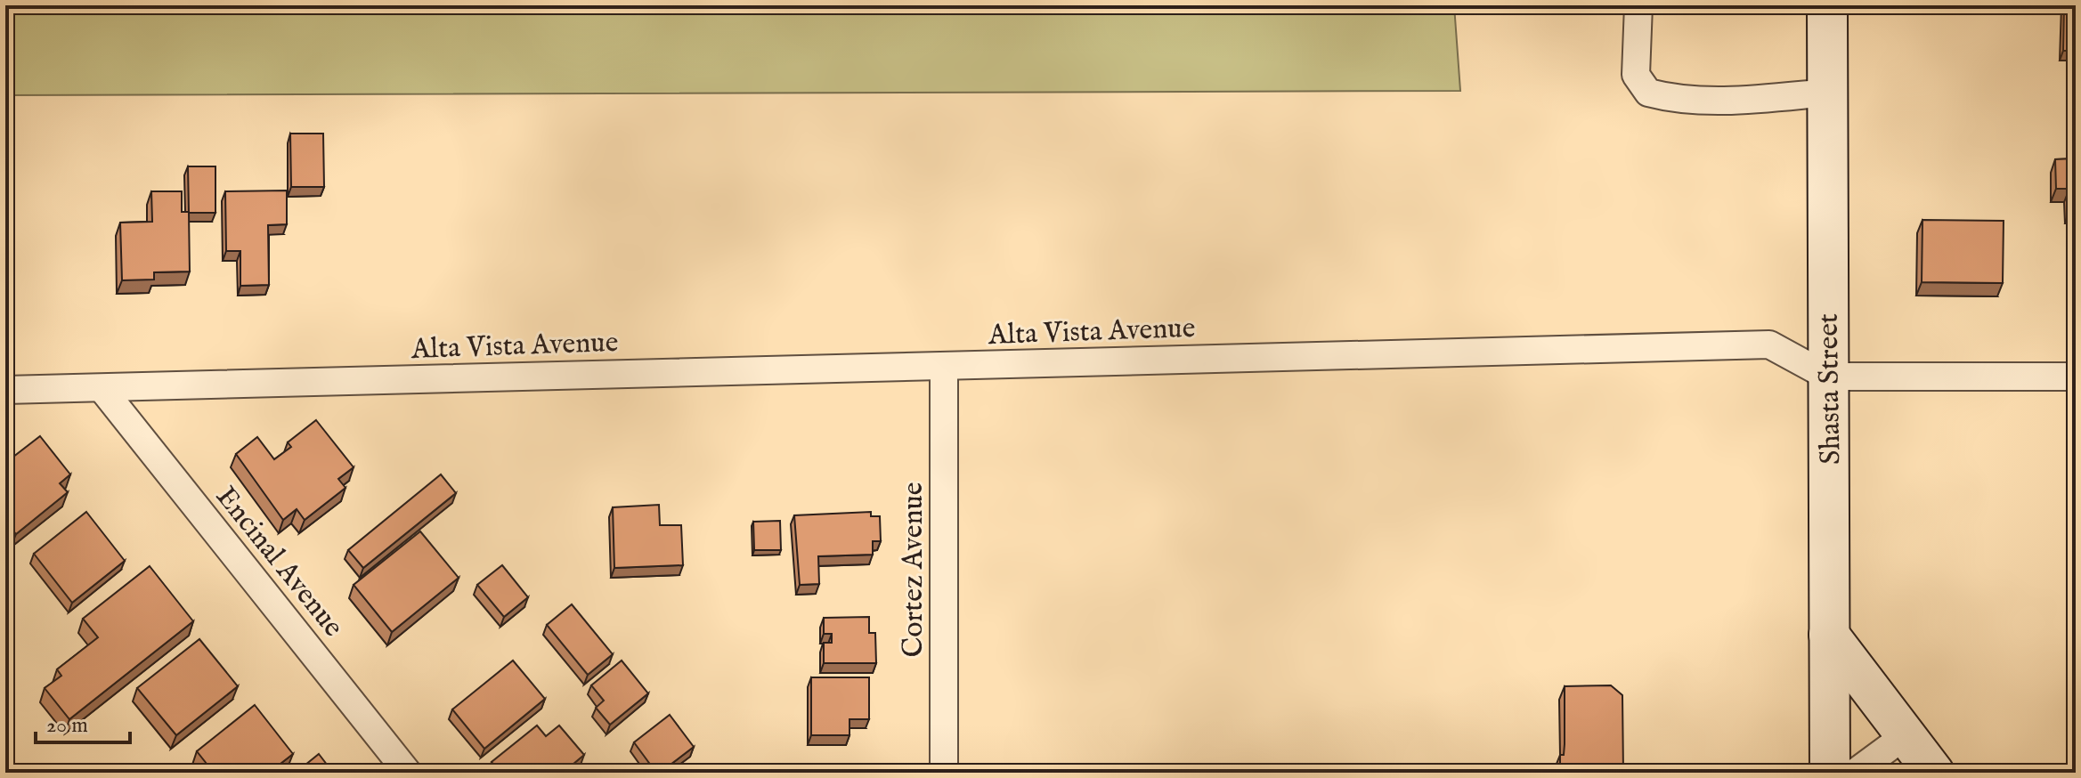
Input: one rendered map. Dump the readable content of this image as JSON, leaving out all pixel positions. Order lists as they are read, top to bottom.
{
  "streets": {
    "street": [
      "Alta Vista Avenue",
      "Shasta Street",
      "Encinal Avenue",
      "Cortez Avenue"
    ]
  },
  "crossings": [
    ["Alta Vista Avenue", "Shasta Street"],
    ["Alta Vista Avenue", "Encinal Avenue"],
    ["Alta Vista Avenue", "Cortez Avenue"]
  ],
  "scale_bar": "20 m"
}
